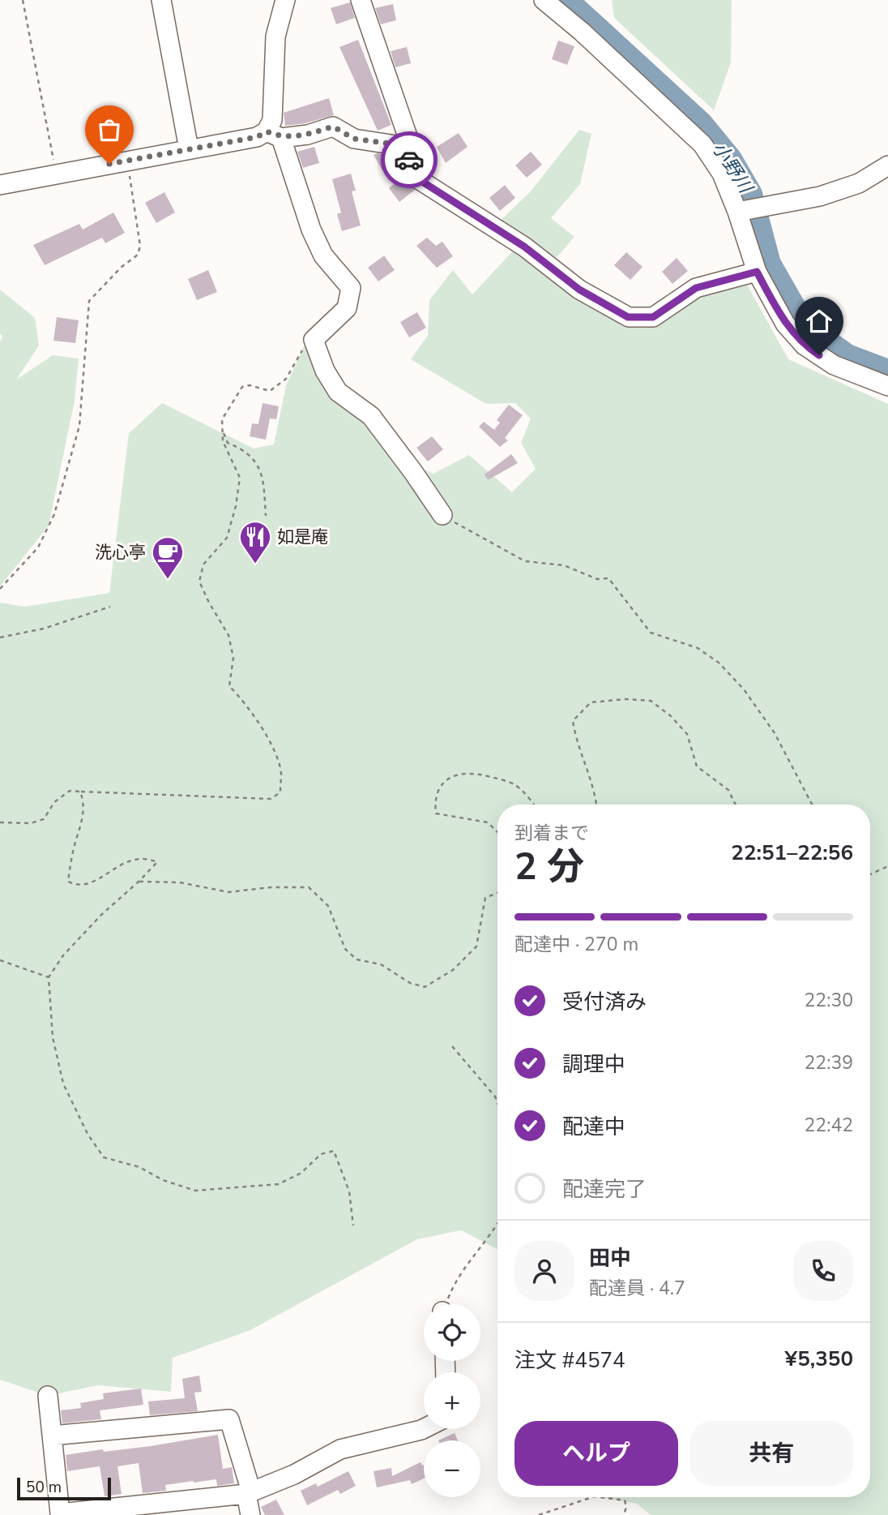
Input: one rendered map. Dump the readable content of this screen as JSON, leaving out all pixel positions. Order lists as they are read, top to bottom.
{
  "water": ["小野川"],
  "places": {
    "restaurant": ["如是庵"],
    "cafe": ["洗心亭"]
  },
  "scale_bar": "50 m",
  "page": {
    "heading": ["2 分", "到着まで", "22:51–22:56"],
    "panel": [
      "田中",
      "配達員 · 4.7",
      "注文 #4574",
      "¥5,350"
    ],
    "bar": "配達中 · 270 m",
    "list": [
      ["受付済み", "22:30"],
      ["調理中", "22:39"],
      ["配達中", "22:42"],
      "配達完了"
    ],
    "map_buttons": ["+", "−"],
    "buttons": ["ヘルプ", "共有"],
    "scale": "50 m"
  }
}
